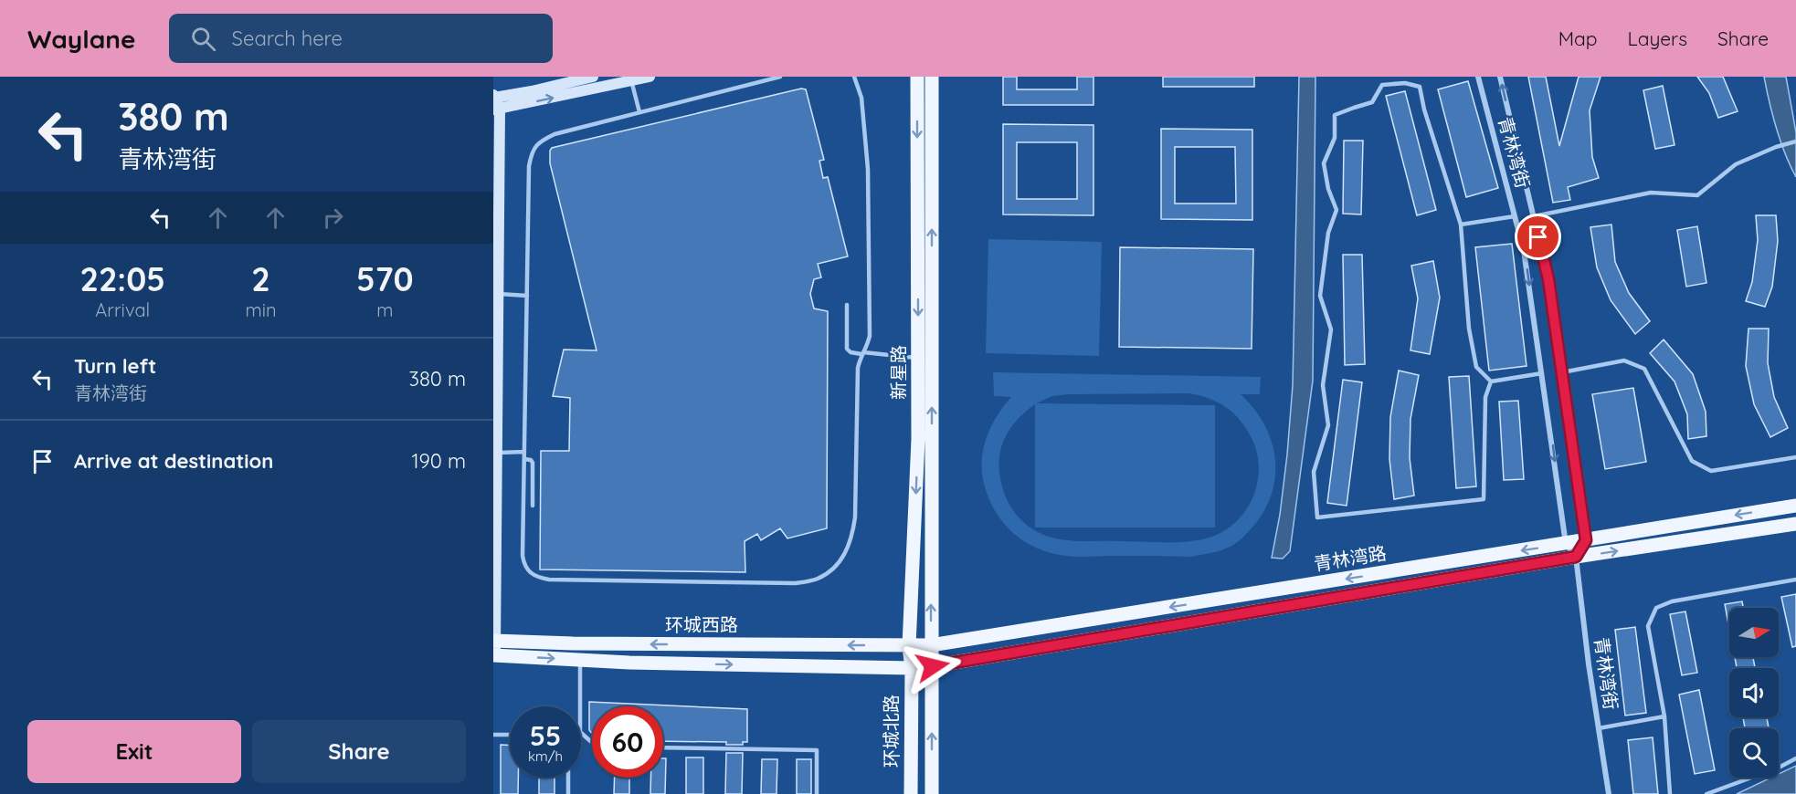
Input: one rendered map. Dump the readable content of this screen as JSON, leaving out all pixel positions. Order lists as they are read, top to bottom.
{
  "streets": {
    "main road": [
      "新星路",
      "青林湾路",
      "环城西路",
      "环城北路"
    ],
    "street": ["青林湾街"]
  },
  "crossings": [
    ["青林湾街", "青林湾路"],
    ["新星路", "青林湾路"],
    ["新星路", "环城西路"],
    ["新星路", "环城北路"],
    ["青林湾路", "环城西路"],
    ["青林湾路", "环城北路"]
  ],
  "one_way": ["环城西路"],
  "north": "right",
  "page": {
    "header": "Waylane",
    "search": "Search here",
    "nav": ["Map", "Layers", "Share"],
    "turn": ["380 m", "青林湾街"],
    "eta": [
      "22:05",
      "Arrival",
      "2",
      "min",
      "570",
      "m"
    ],
    "list": [
      {
        "name": "Turn left",
        "note": "青林湾街",
        "value": "380 m"
      },
      {
        "name": "Arrive at destination",
        "value": "190 m"
      }
    ],
    "speed": "55 km/h",
    "limit": "60",
    "buttons": ["Exit", "Share"]
  }
}
